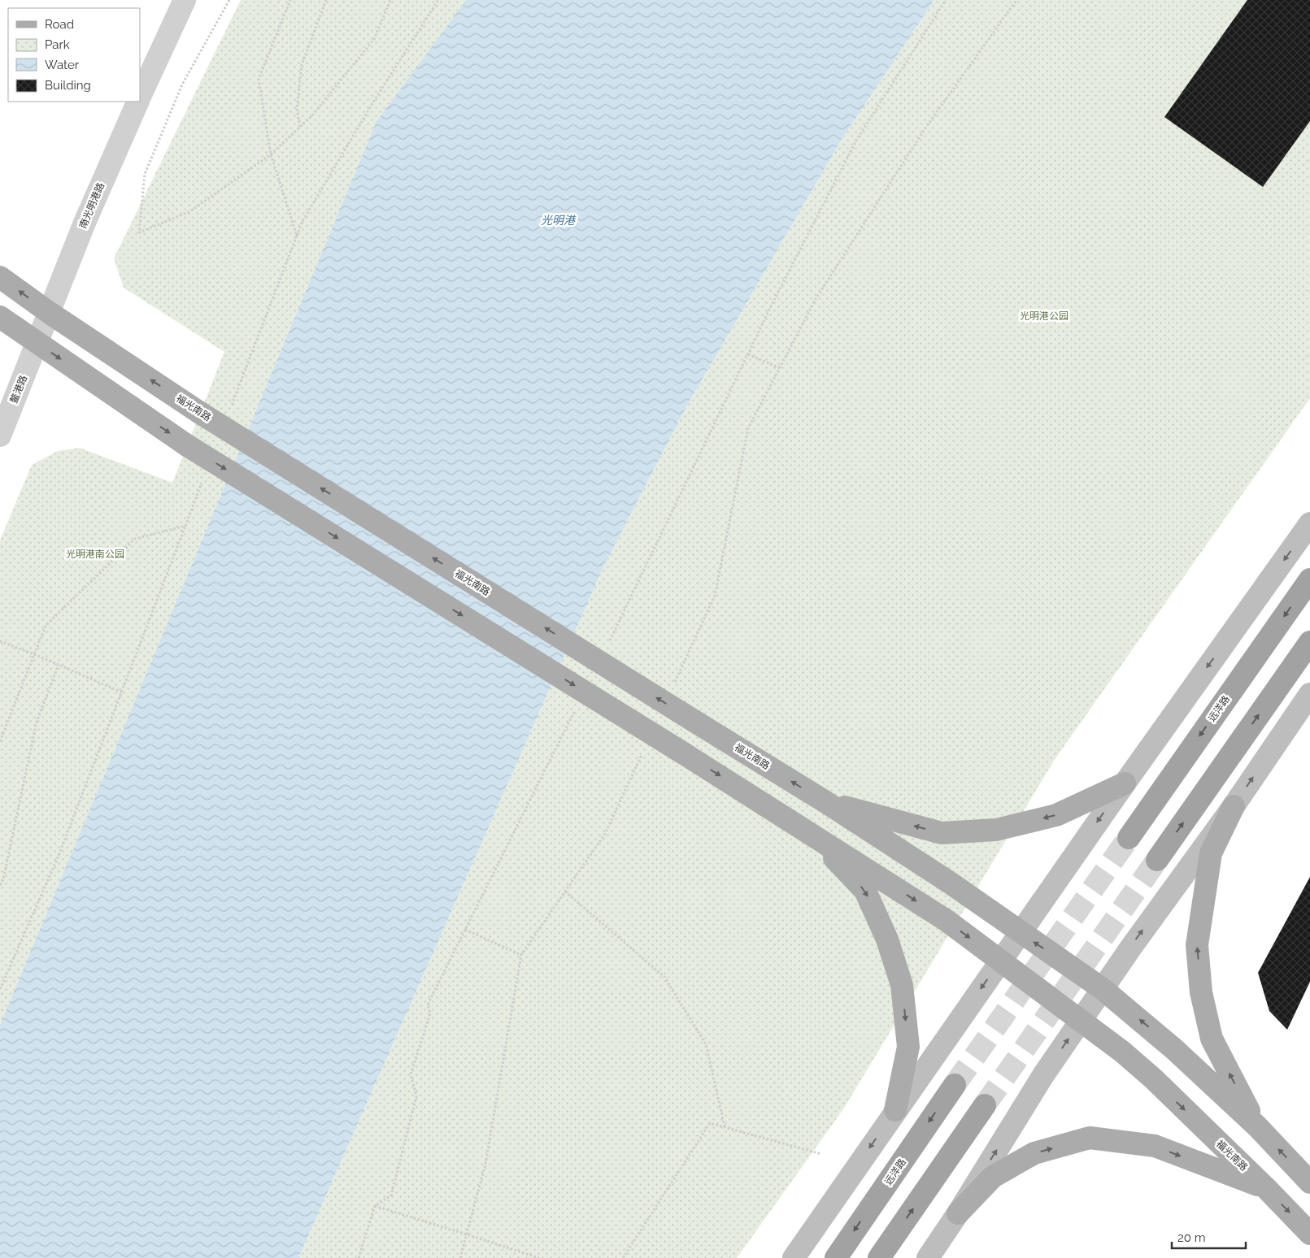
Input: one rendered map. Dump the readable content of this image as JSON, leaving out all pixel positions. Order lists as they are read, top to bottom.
{
  "streets": {
    "highway": ["远洋路"],
    "main road": ["福光南路"],
    "street": ["南光明港路", "鳌港路"]
  },
  "crossings": [
    ["南光明港路", "鳌港路"],
    ["南光明港路", "福光南路"]
  ],
  "water": ["光明港"],
  "parks": ["光明港公园", "光明港南公园"],
  "legend": [
    "Road",
    "Park",
    "Water",
    "Building"
  ],
  "scale_bar": "20 m"
}
